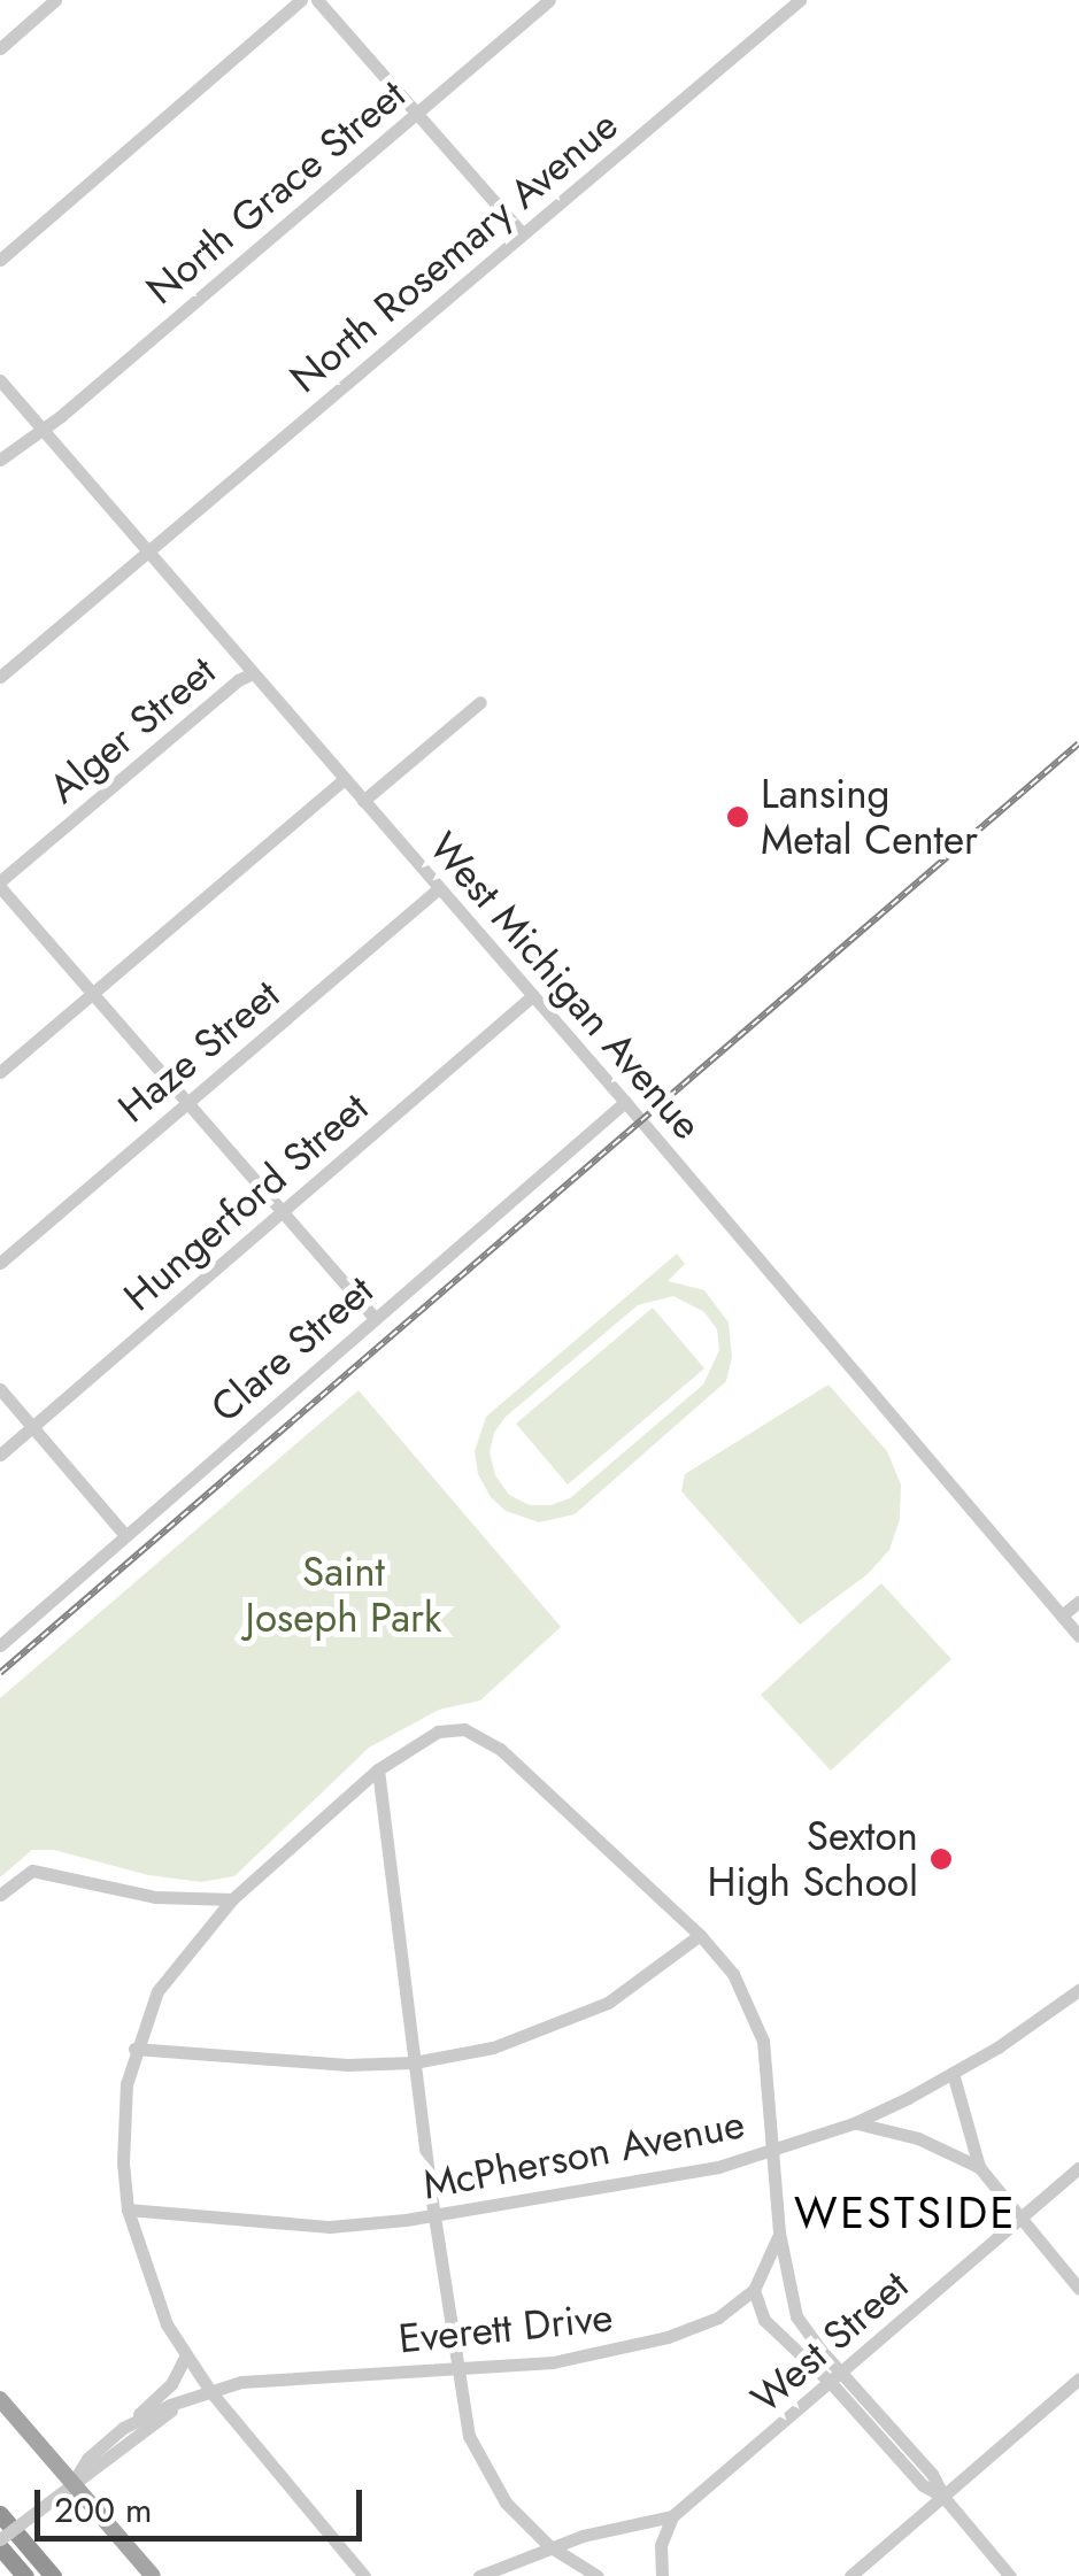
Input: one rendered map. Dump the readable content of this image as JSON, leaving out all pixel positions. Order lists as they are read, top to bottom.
{
  "streets": {
    "street": [
      "North Grace Street",
      "North Rosemary Avenue",
      "Alger Street",
      "West Michigan Avenue",
      "Haze Street",
      "Hungerford Street",
      "Clare Street",
      "McPherson Avenue",
      "Everett Drive",
      "West Street"
    ]
  },
  "crossings": [
    ["North Grace Street", "West Michigan Avenue"],
    ["North Rosemary Avenue", "West Michigan Avenue"],
    ["Alger Street", "West Michigan Avenue"],
    ["West Michigan Avenue", "Haze Street"],
    ["West Michigan Avenue", "Hungerford Street"],
    ["West Michigan Avenue", "Clare Street"]
  ],
  "districts": ["WESTSIDE"],
  "parks": ["Saint Joseph Park"],
  "places": ["Lansing Metal Center", "Sexton High School"],
  "scale_bar": "200 m"
}
